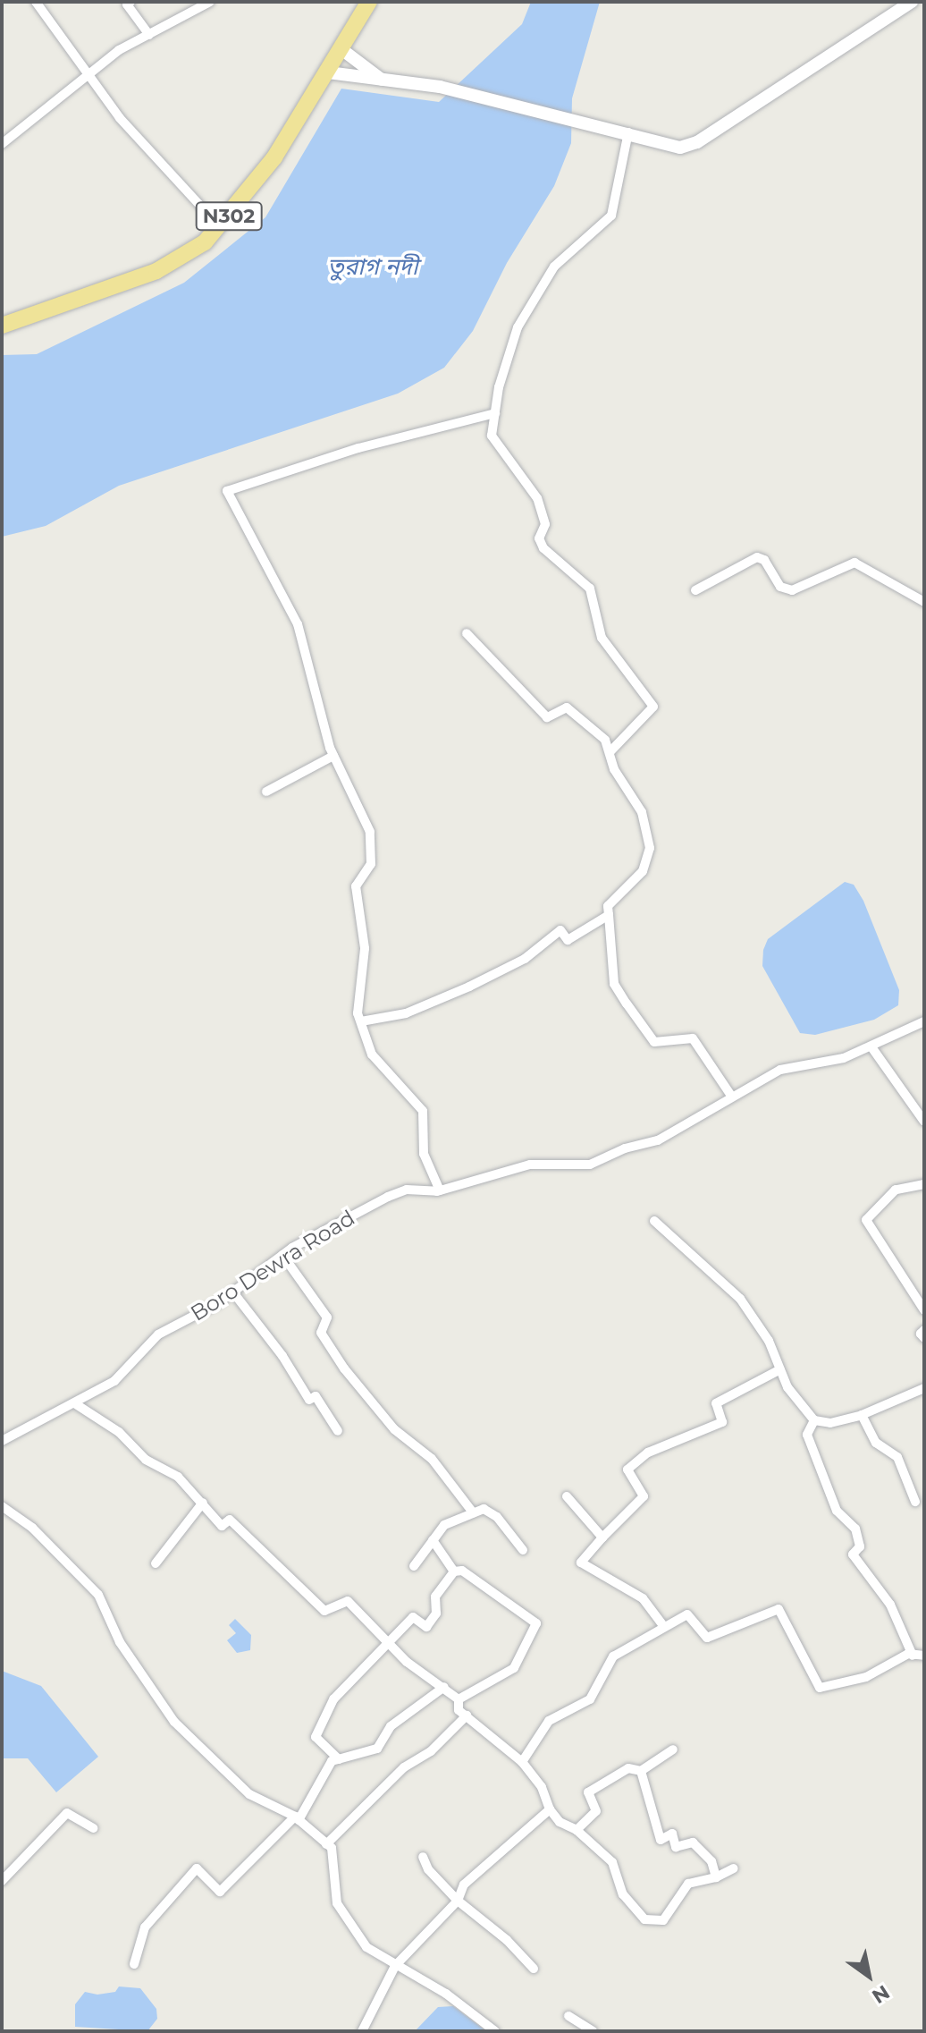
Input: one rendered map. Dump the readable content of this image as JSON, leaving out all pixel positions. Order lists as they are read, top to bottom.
{
  "streets": {
    "highway": ["N302"],
    "street": ["Boro Dewra Road"]
  },
  "water": ["তুরাগ নদী"],
  "north": "bottom right"
}
